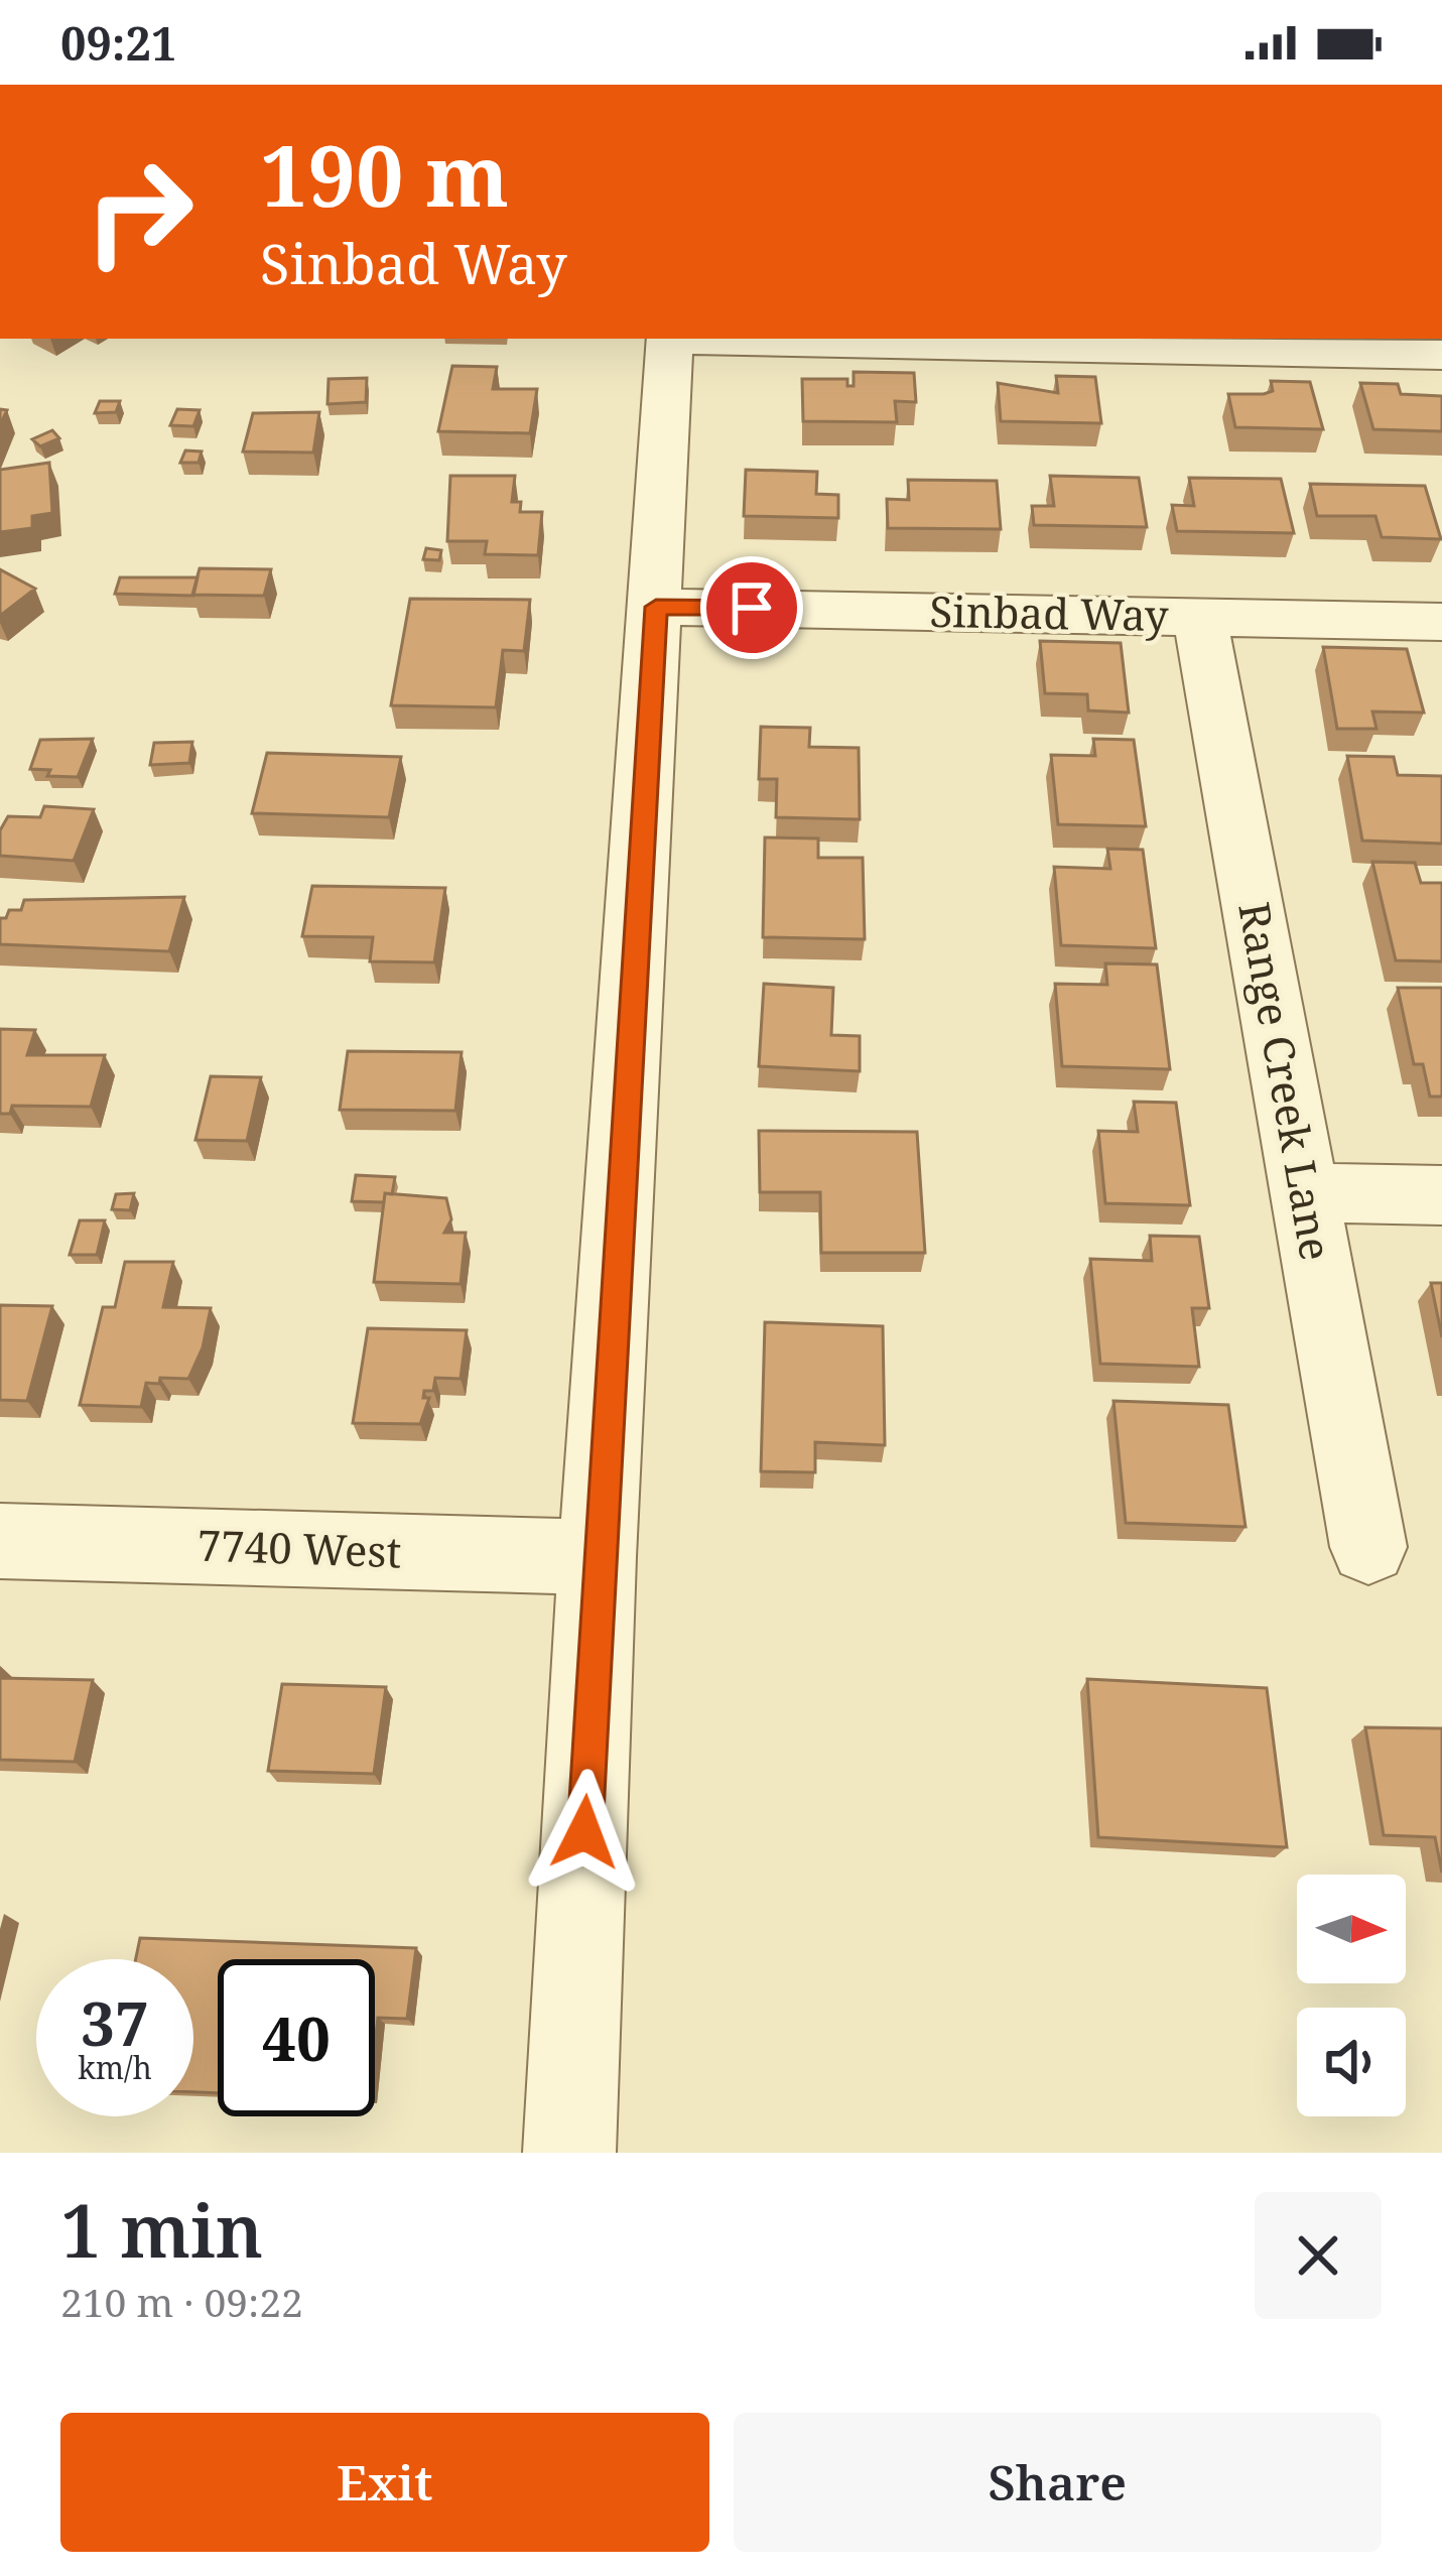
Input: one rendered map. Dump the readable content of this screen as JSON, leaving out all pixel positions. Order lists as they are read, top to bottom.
{
  "streets": {
    "street": ["Sinbad Way", "Range Creek Lane", "7740 West"]
  },
  "crossings": [
    ["Sinbad Way", "Range Creek Lane"]
  ],
  "north": "right",
  "page": {
    "status": "09:21",
    "turn": ["190 m", "Sinbad Way"],
    "speed": "37 km/h",
    "limit": "40",
    "heading": ["1 min", "210 m · 09:22"],
    "buttons": ["Exit", "Share"]
  }
}
